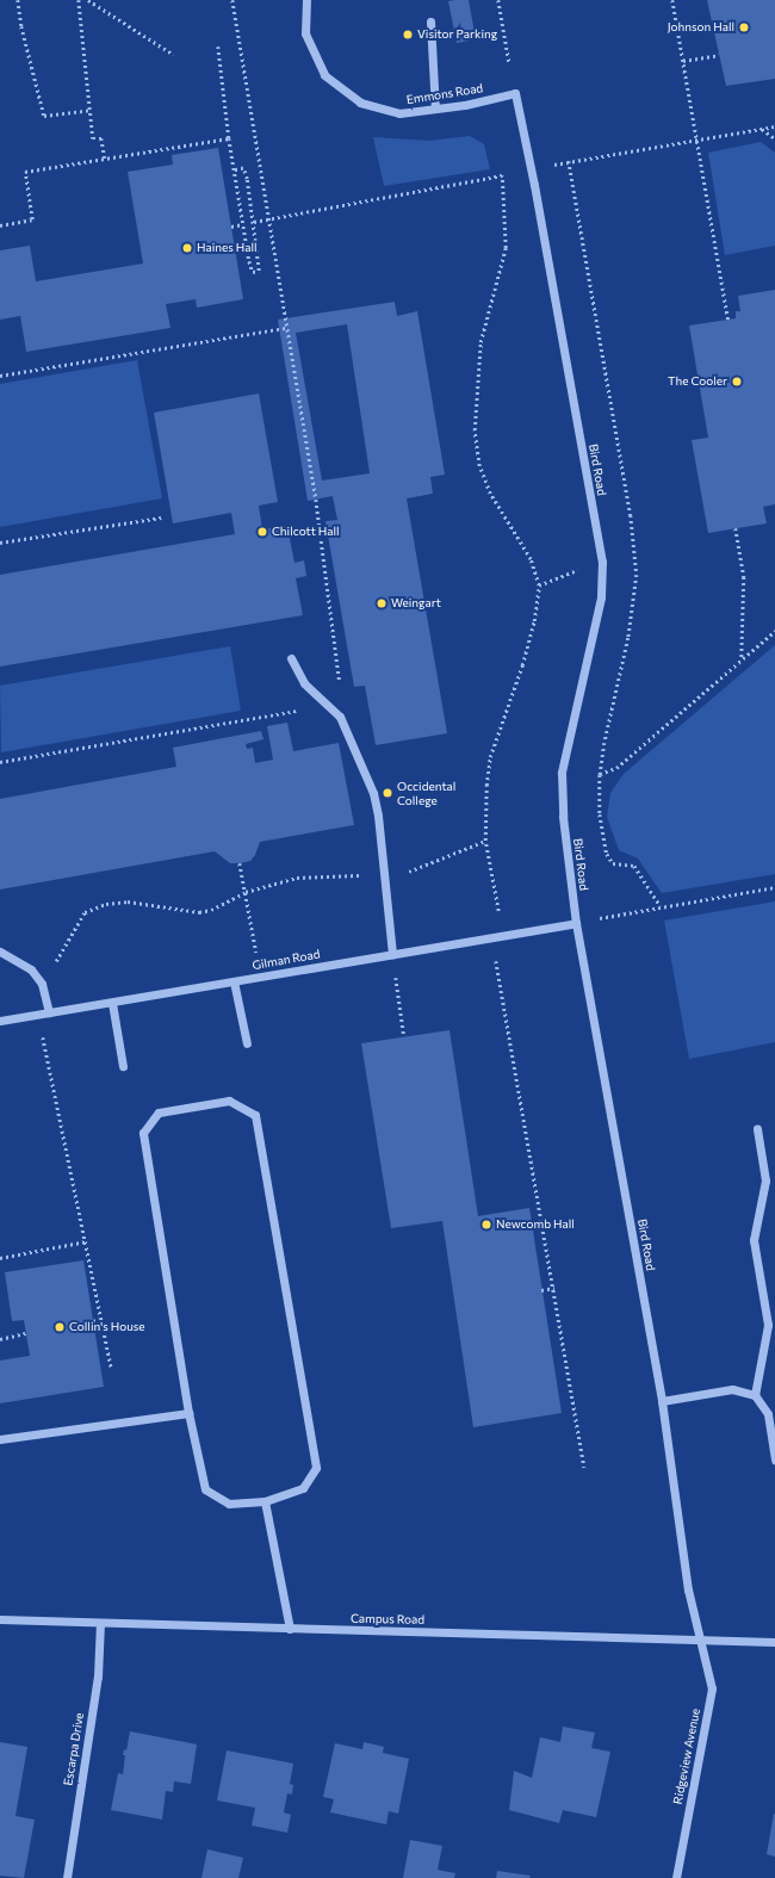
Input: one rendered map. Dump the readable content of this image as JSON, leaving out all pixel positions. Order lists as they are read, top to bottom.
{
  "streets": {
    "street": [
      "Emmons Road",
      "Bird Road",
      "Gilman Road",
      "Campus Road",
      "Escarpa Drive",
      "Ridgeview Avenue"
    ]
  },
  "crossings": [
    ["Emmons Road", "Bird Road"],
    ["Bird Road", "Gilman Road"],
    ["Bird Road", "Campus Road"],
    ["Bird Road", "Ridgeview Avenue"],
    ["Campus Road", "Escarpa Drive"],
    ["Campus Road", "Ridgeview Avenue"]
  ],
  "places": [
    "Johnson Hall",
    "Visitor Parking",
    "Haines Hall",
    "The Cooler",
    "Chilcott Hall",
    "Weingart",
    "Occidental College",
    "Newcomb Hall",
    "Collin's House"
  ]
}
